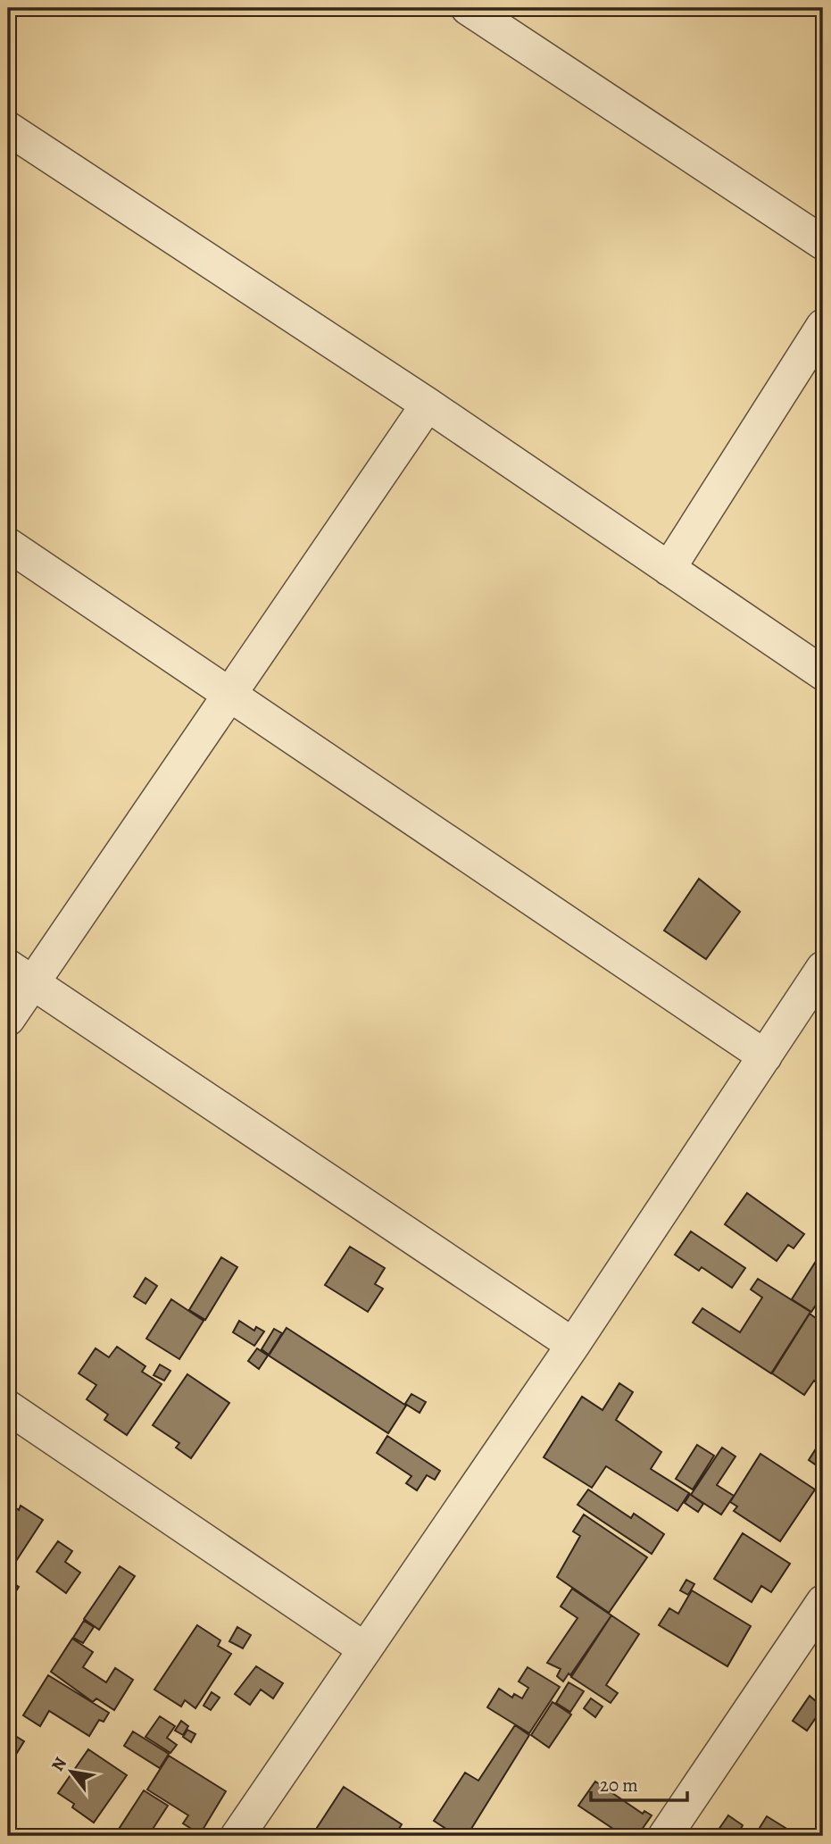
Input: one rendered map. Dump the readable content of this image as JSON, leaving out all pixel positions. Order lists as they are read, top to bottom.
{
  "scale_bar": "20 m",
  "north": "top left"
}
